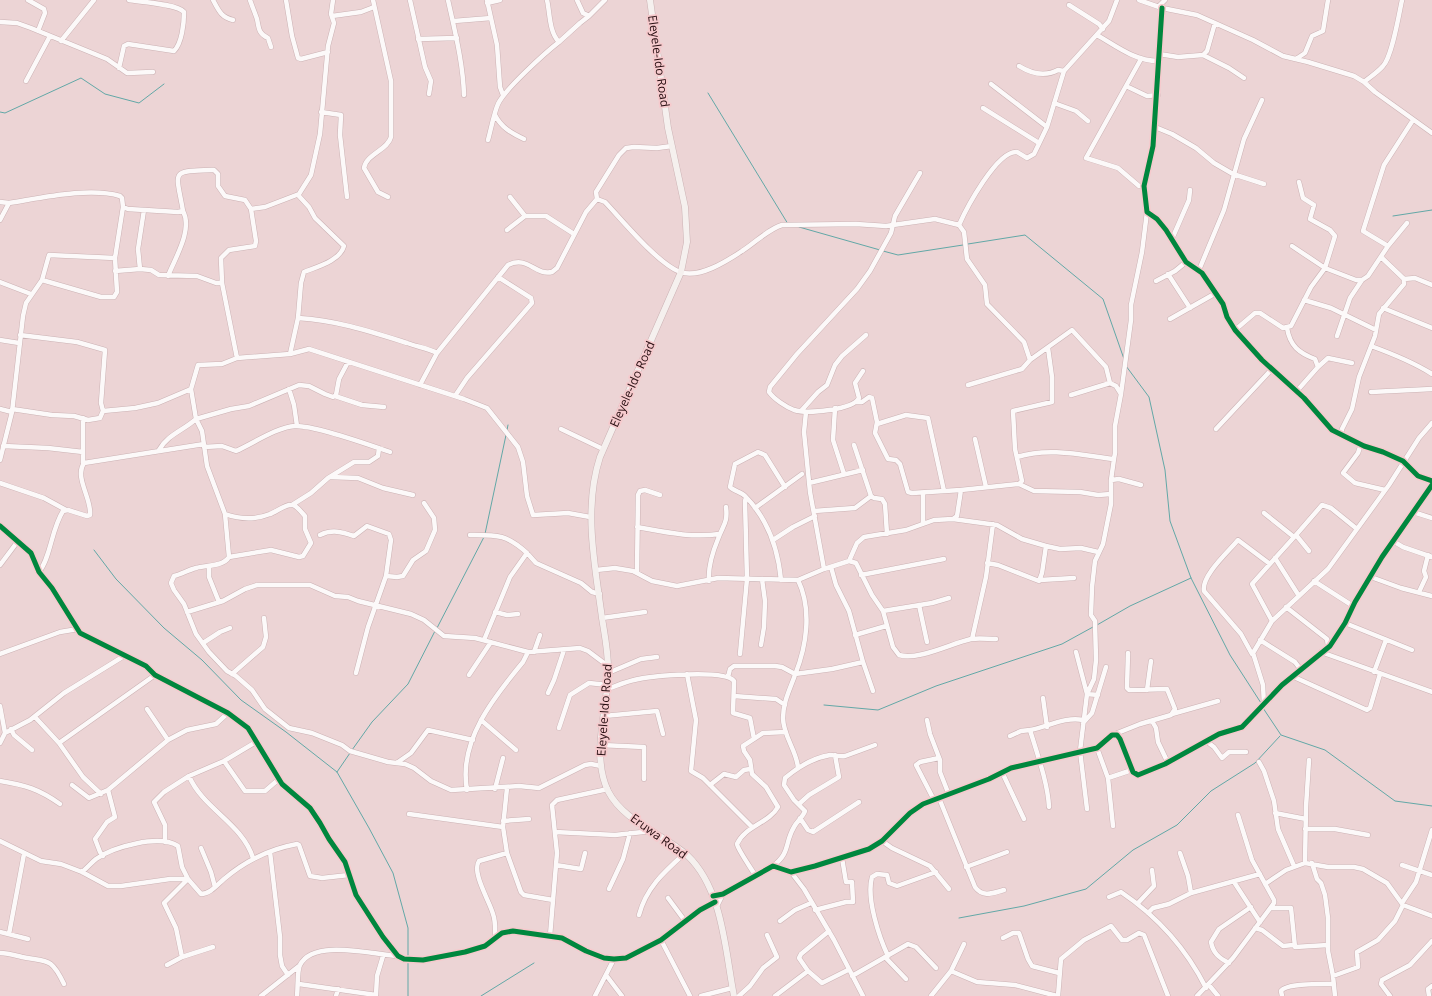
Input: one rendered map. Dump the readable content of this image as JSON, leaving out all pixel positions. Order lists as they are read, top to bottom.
{
  "streets": {
    "main road": ["Eleyele-Ido Road", "Eruwa Road"]
  },
  "crossings": [
    ["Eleyele-Ido Road", "Eruwa Road"]
  ]
}
